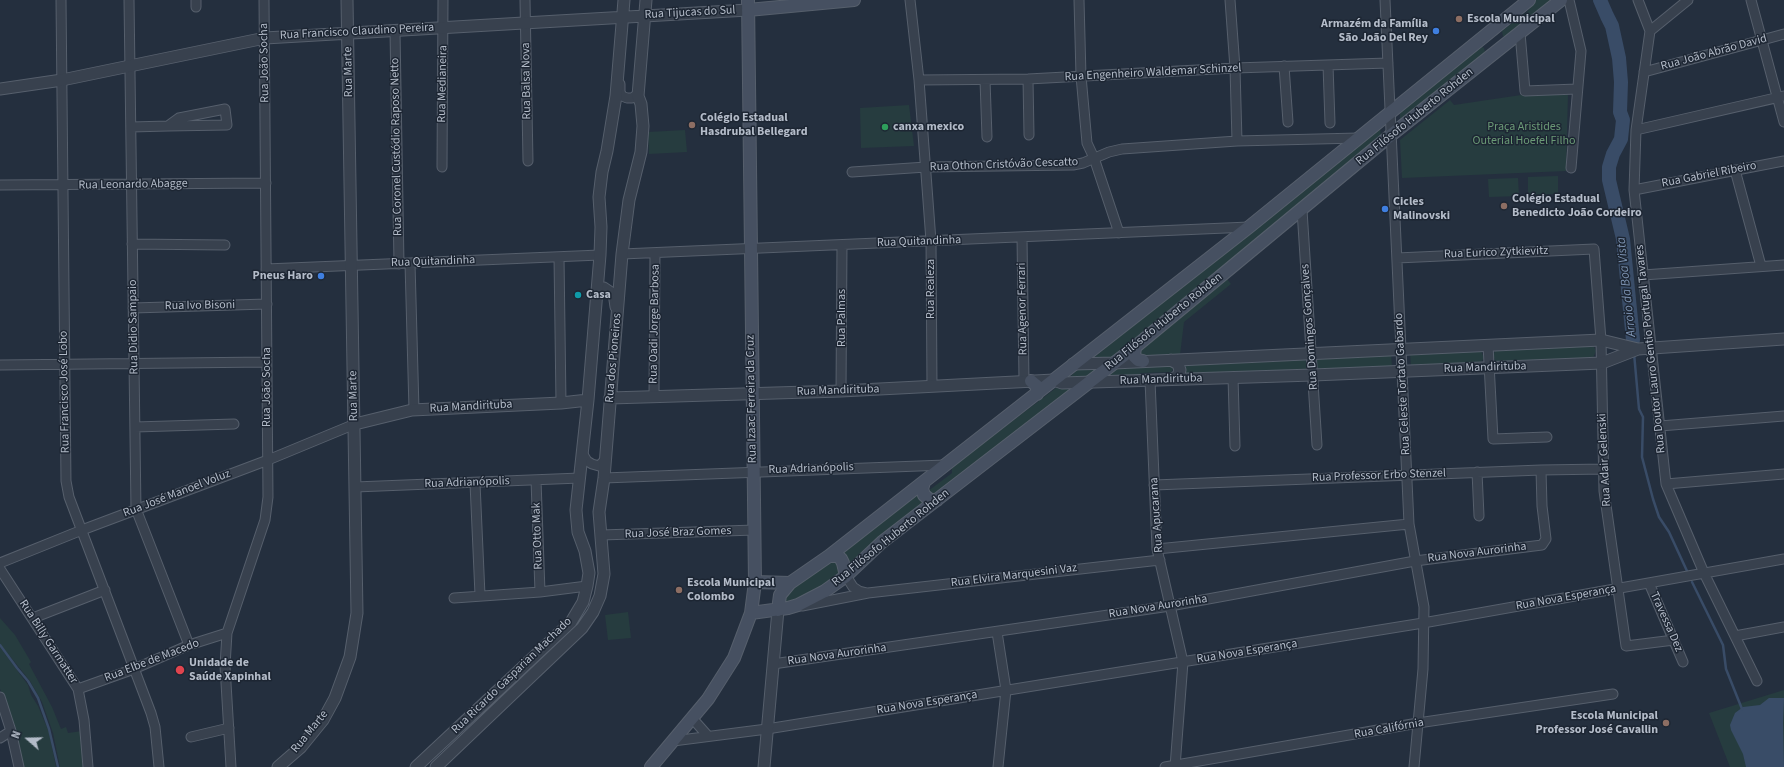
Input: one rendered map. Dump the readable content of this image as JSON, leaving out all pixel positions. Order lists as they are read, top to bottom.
{
  "streets": {
    "main road": ["Rua Tijucas do Sul", "Rua Filósofo Huberto Rohden", "Rua Izaac Ferreira da Cruz"],
    "street": [
      "Rua Francisco Claudino Pereira",
      "Rua João Abrão David",
      "Rua João Socha",
      "Rua Marte",
      "Rua Engenheiro Waldemar Schinzel",
      "Rua Balsa Nova",
      "Rua Medianeira",
      "Rua Coronel Custódio Raposo Netto",
      "Rua Othon Cristóvão Cescatto",
      "Rua Gabriel Ribeiro",
      "Rua Leonardo Abagge",
      "Rua Quitandinha",
      "Rua Eurico Zytkievitz",
      "Rua Realeza",
      "Rua Ivo Bisoni",
      "Rua Agenor Ferrari",
      "Rua Palmas",
      "Rua Oadi Jorge Barbosa",
      "Rua Didio Sampaio",
      "Rua Domingos Gonçalves",
      "Rua Doutor Lauro Gentio Portugal Tavares",
      "Rua dos Pioneiros",
      "Rua Mandirituba",
      "Rua Celeste Tortato Gabardo",
      "Rua Francisco José Lobo",
      "Rua Adair Gelenski",
      "Rua Adrianópolis",
      "Rua Professor Erbo Stenzel",
      "Rua José Manoel Voluz",
      "Rua Apucarana",
      "Rua José Braz Gomes",
      "Rua Otto Mak",
      "Rua Nova Aurorinha",
      "Rua Elvira Marquesini Vaz",
      "Rua Nova Esperança",
      "Travessa Dez",
      "Rua Billy Garmatter",
      "Rua Elbe de Macedo",
      "Rua Ricardo Gasparian Machado",
      "Rua Califórnia"
    ]
  },
  "crossings": [
    ["Rua Tijucas do Sul", "Rua Francisco Claudino Pereira"],
    ["Rua Tijucas do Sul", "Rua dos Pioneiros"],
    ["Rua Tijucas do Sul", "Rua Izaac Ferreira da Cruz"],
    ["Rua Francisco Claudino Pereira", "Rua João Socha"],
    ["Rua Francisco Claudino Pereira", "Rua Marte"],
    ["Rua Francisco Claudino Pereira", "Rua Balsa Nova"],
    ["Rua Francisco Claudino Pereira", "Rua Medianeira"],
    ["Rua Francisco Claudino Pereira", "Rua Coronel Custódio Raposo Netto"],
    ["Rua Francisco Claudino Pereira", "Rua Didio Sampaio"],
    ["Rua Francisco Claudino Pereira", "Rua dos Pioneiros"],
    ["Rua Francisco Claudino Pereira", "Rua Francisco José Lobo"],
    ["Rua João Abrão David", "Rua Doutor Lauro Gentio Portugal Tavares"],
    ["Rua João Socha", "Rua Leonardo Abagge"],
    ["Rua João Socha", "Rua Quitandinha"],
    ["Rua João Socha", "Rua Ivo Bisoni"],
    ["Rua João Socha", "Rua José Manoel Voluz"],
    ["Rua João Socha", "Rua Elbe de Macedo"],
    ["Rua Marte", "Rua Quitandinha"],
    ["Rua Marte", "Rua Mandirituba"],
    ["Rua Marte", "Rua Adrianópolis"],
    ["Rua Marte", "Rua José Manoel Voluz"],
    ["Rua Engenheiro Waldemar Schinzel", "Rua Realeza"],
    ["Rua Engenheiro Waldemar Schinzel", "Rua Celeste Tortato Gabardo"],
    ["Rua Filósofo Huberto Rohden", "Rua Othon Cristóvão Cescatto"],
    ["Rua Filósofo Huberto Rohden", "Rua Quitandinha"],
    ["Rua Filósofo Huberto Rohden", "Rua Domingos Gonçalves"],
    ["Rua Filósofo Huberto Rohden", "Rua Mandirituba"],
    ["Rua Filósofo Huberto Rohden", "Rua Celeste Tortato Gabardo"],
    ["Rua Filósofo Huberto Rohden", "Rua Izaac Ferreira da Cruz"],
    ["Rua Filósofo Huberto Rohden", "Rua Adrianópolis"],
    ["Rua Filósofo Huberto Rohden", "Rua Elvira Marquesini Vaz"],
    ["Rua Coronel Custódio Raposo Netto", "Rua Quitandinha"],
    ["Rua Othon Cristóvão Cescatto", "Rua Realeza"],
    ["Rua Gabriel Ribeiro", "Rua Doutor Lauro Gentio Portugal Tavares"],
    ["Rua Leonardo Abagge", "Rua Didio Sampaio"],
    ["Rua Leonardo Abagge", "Rua Francisco José Lobo"],
    ["Rua Quitandinha", "Rua Realeza"],
    ["Rua Quitandinha", "Rua Agenor Ferrari"],
    ["Rua Quitandinha", "Rua Palmas"],
    ["Rua Quitandinha", "Rua Oadi Jorge Barbosa"],
    ["Rua Quitandinha", "Rua dos Pioneiros"],
    ["Rua Quitandinha", "Rua Izaac Ferreira da Cruz"],
    ["Rua Eurico Zytkievitz", "Rua Celeste Tortato Gabardo"],
    ["Rua Eurico Zytkievitz", "Rua Adair Gelenski"],
    ["Rua Realeza", "Rua Mandirituba"],
    ["Rua Ivo Bisoni", "Rua Didio Sampaio"],
    ["Rua Agenor Ferrari", "Rua Mandirituba"],
    ["Rua Palmas", "Rua Mandirituba"],
    ["Rua Oadi Jorge Barbosa", "Rua Mandirituba"],
    ["Rua Didio Sampaio", "Rua José Manoel Voluz"],
    ["Rua Didio Sampaio", "Rua Elbe de Macedo"],
    ["Rua Domingos Gonçalves", "Rua Mandirituba"],
    ["Rua Doutor Lauro Gentio Portugal Tavares", "Rua Mandirituba"],
    ["Rua Doutor Lauro Gentio Portugal Tavares", "Rua Nova Esperança"],
    ["Rua dos Pioneiros", "Rua Mandirituba"],
    ["Rua dos Pioneiros", "Rua Adrianópolis"],
    ["Rua dos Pioneiros", "Rua José Braz Gomes"],
    ["Rua dos Pioneiros", "Rua Ricardo Gasparian Machado"],
    ["Rua Mandirituba", "Rua Celeste Tortato Gabardo"],
    ["Rua Mandirituba", "Rua Izaac Ferreira da Cruz"],
    ["Rua Mandirituba", "Rua Adair Gelenski"],
    ["Rua Mandirituba", "Rua José Manoel Voluz"],
    ["Rua Mandirituba", "Rua Apucarana"],
    ["Rua Celeste Tortato Gabardo", "Rua Professor Erbo Stenzel"],
    ["Rua Celeste Tortato Gabardo", "Rua Nova Aurorinha"],
    ["Rua Celeste Tortato Gabardo", "Rua Nova Esperança"],
    ["Rua Celeste Tortato Gabardo", "Rua Califórnia"],
    ["Rua Francisco José Lobo", "Rua José Manoel Voluz"],
    ["Rua Francisco José Lobo", "Rua Elbe de Macedo"],
    ["Rua Izaac Ferreira da Cruz", "Rua Adrianópolis"],
    ["Rua Izaac Ferreira da Cruz", "Rua José Braz Gomes"],
    ["Rua Izaac Ferreira da Cruz", "Rua Nova Esperança"],
    ["Rua Adair Gelenski", "Rua Professor Erbo Stenzel"],
    ["Rua Adair Gelenski", "Rua Nova Esperança"],
    ["Rua Adair Gelenski", "Travessa Dez"],
    ["Rua Adrianópolis", "Rua Otto Mak"],
    ["Rua Professor Erbo Stenzel", "Rua Apucarana"],
    ["Rua Professor Erbo Stenzel", "Rua Nova Aurorinha"],
    ["Rua Apucarana", "Rua Nova Aurorinha"],
    ["Rua Apucarana", "Rua Elvira Marquesini Vaz"],
    ["Rua Apucarana", "Rua Nova Esperança"],
    ["Rua Apucarana", "Rua Califórnia"],
    ["Rua Nova Esperança", "Travessa Dez"],
    ["Rua Billy Garmatter", "Rua Elbe de Macedo"]
  ],
  "water": ["Arroio da Boa Vista"],
  "parks": ["Praça Aristides Outerial Hoefel Filho"],
  "places": [
    "Escola Municipal",
    "Armazém da Família São João Del Rey",
    "Colégio Estadual Hasdrubal Bellegard",
    "canxa mexico",
    "Colégio Estadual Benedicto João Cordeiro",
    "Cicles Malinovski",
    "Pneus Haro",
    "Casa",
    "Escola Municipal Colombo",
    "Unidade de Saúde Xapinhal",
    "Escola Municipal Professor José Cavallin"
  ],
  "north": "left"
}
